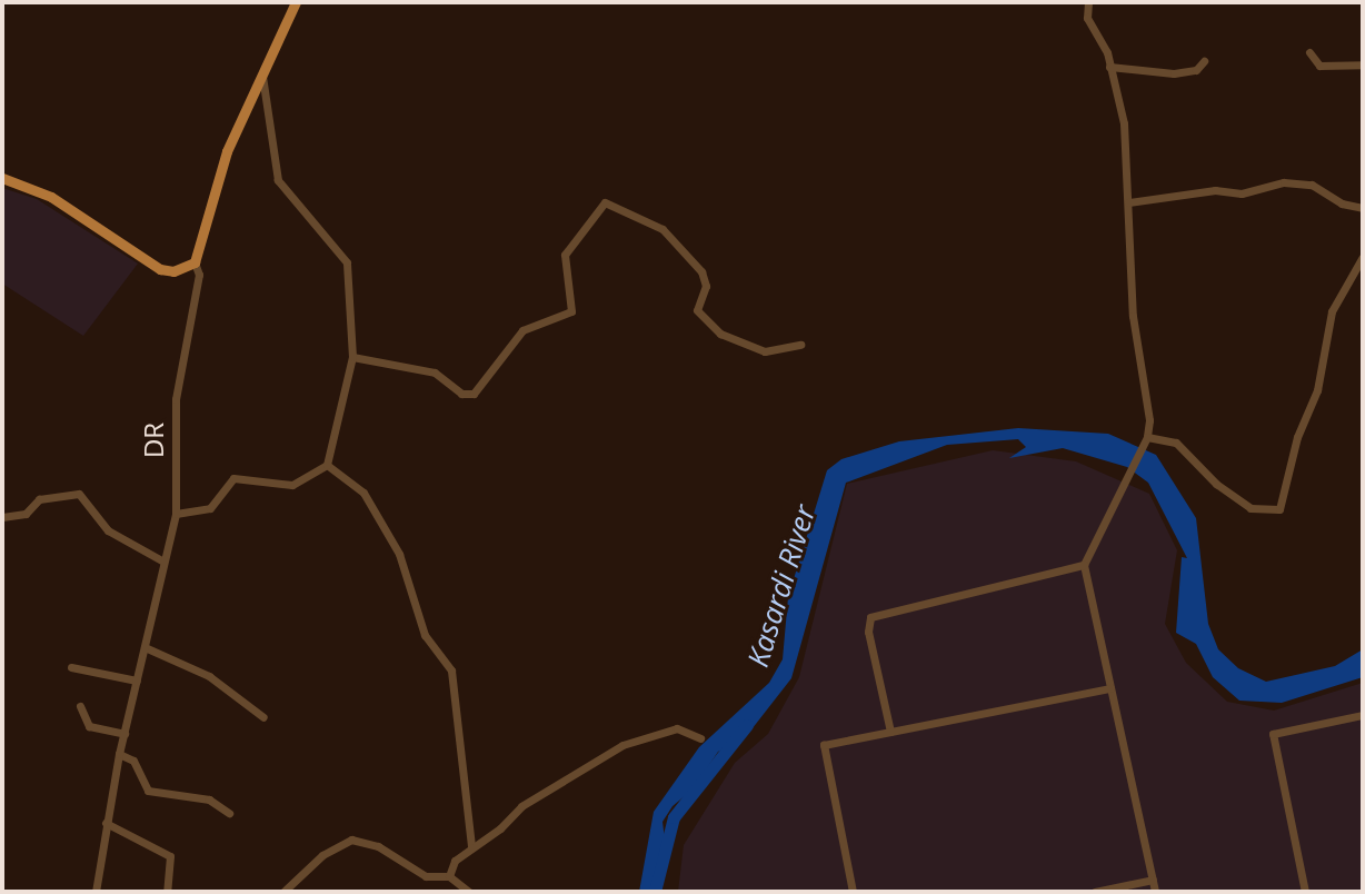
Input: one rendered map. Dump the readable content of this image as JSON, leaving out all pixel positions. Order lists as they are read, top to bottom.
{
  "streets": {
    "main road": ["DR"]
  },
  "water": ["Kasardi River"]
}
